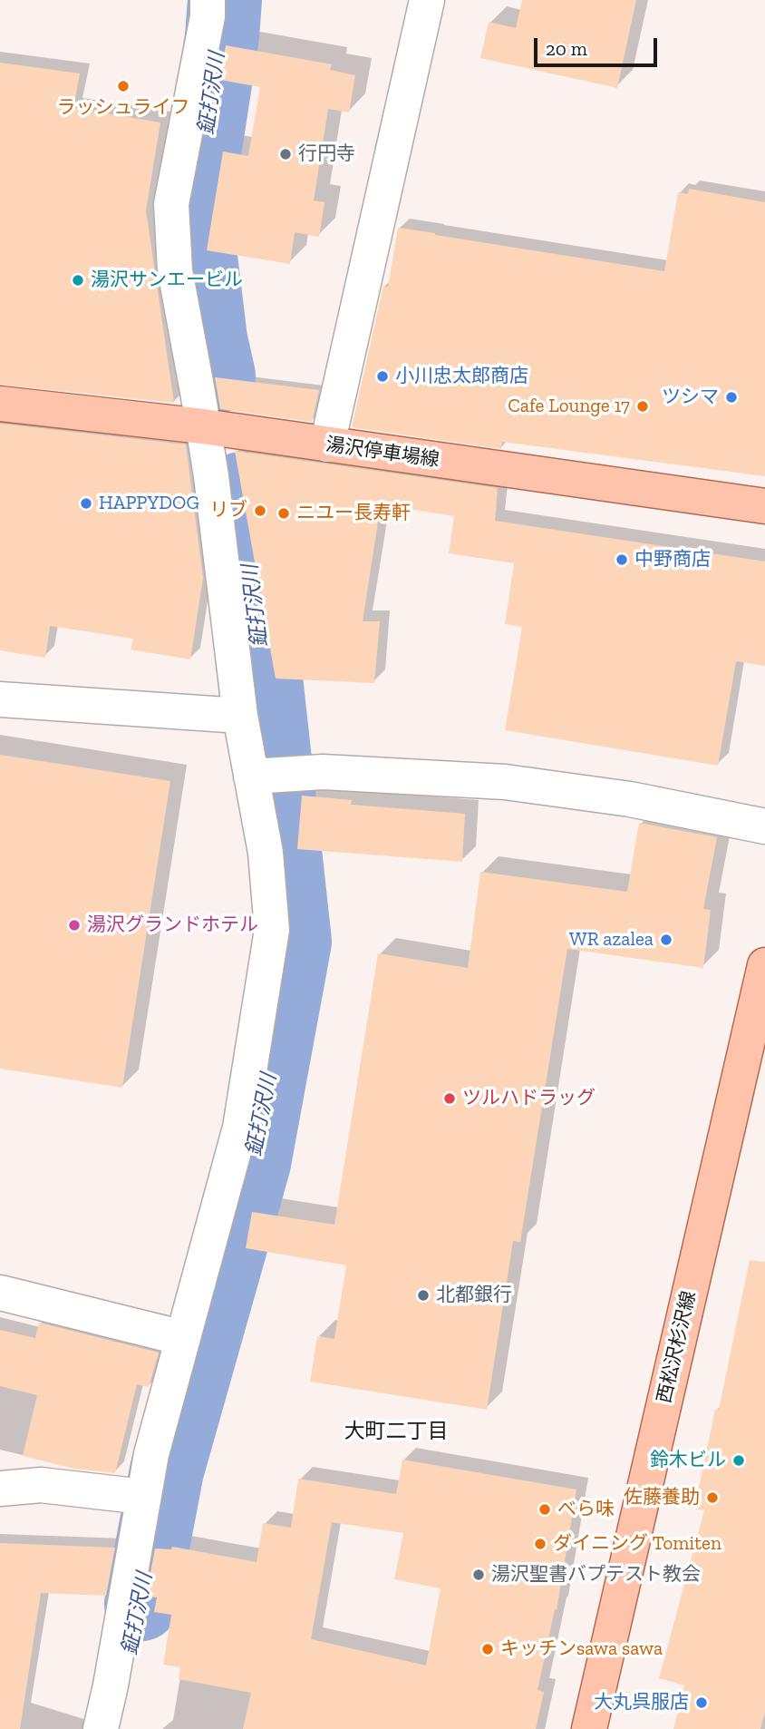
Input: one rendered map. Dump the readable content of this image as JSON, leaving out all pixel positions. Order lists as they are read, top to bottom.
{
  "streets": {
    "main road": ["湯沢停車場線", "西松沢杉沢線"]
  },
  "districts": ["大町二丁目"],
  "water": ["鉦打沢川"],
  "places": [
    "ラッシュライフ",
    "行円寺",
    "湯沢サンエービル",
    "小川忠太郎商店",
    "ツシマ",
    "Cafe Lounge 17",
    "HAPPYDOG",
    "リブ",
    "ニユー長寿軒",
    "中野商店",
    "湯沢グランドホテル",
    "WR azalea",
    "ツルハドラッグ",
    "北都銀行",
    "鈴木ビル",
    "佐藤養助",
    "べら味",
    "ダイニング Tomiten",
    "湯沢聖書バプテスト教会",
    "キッチンsawa sawa",
    "大丸呉服店"
  ],
  "scale_bar": "20 m"
}
